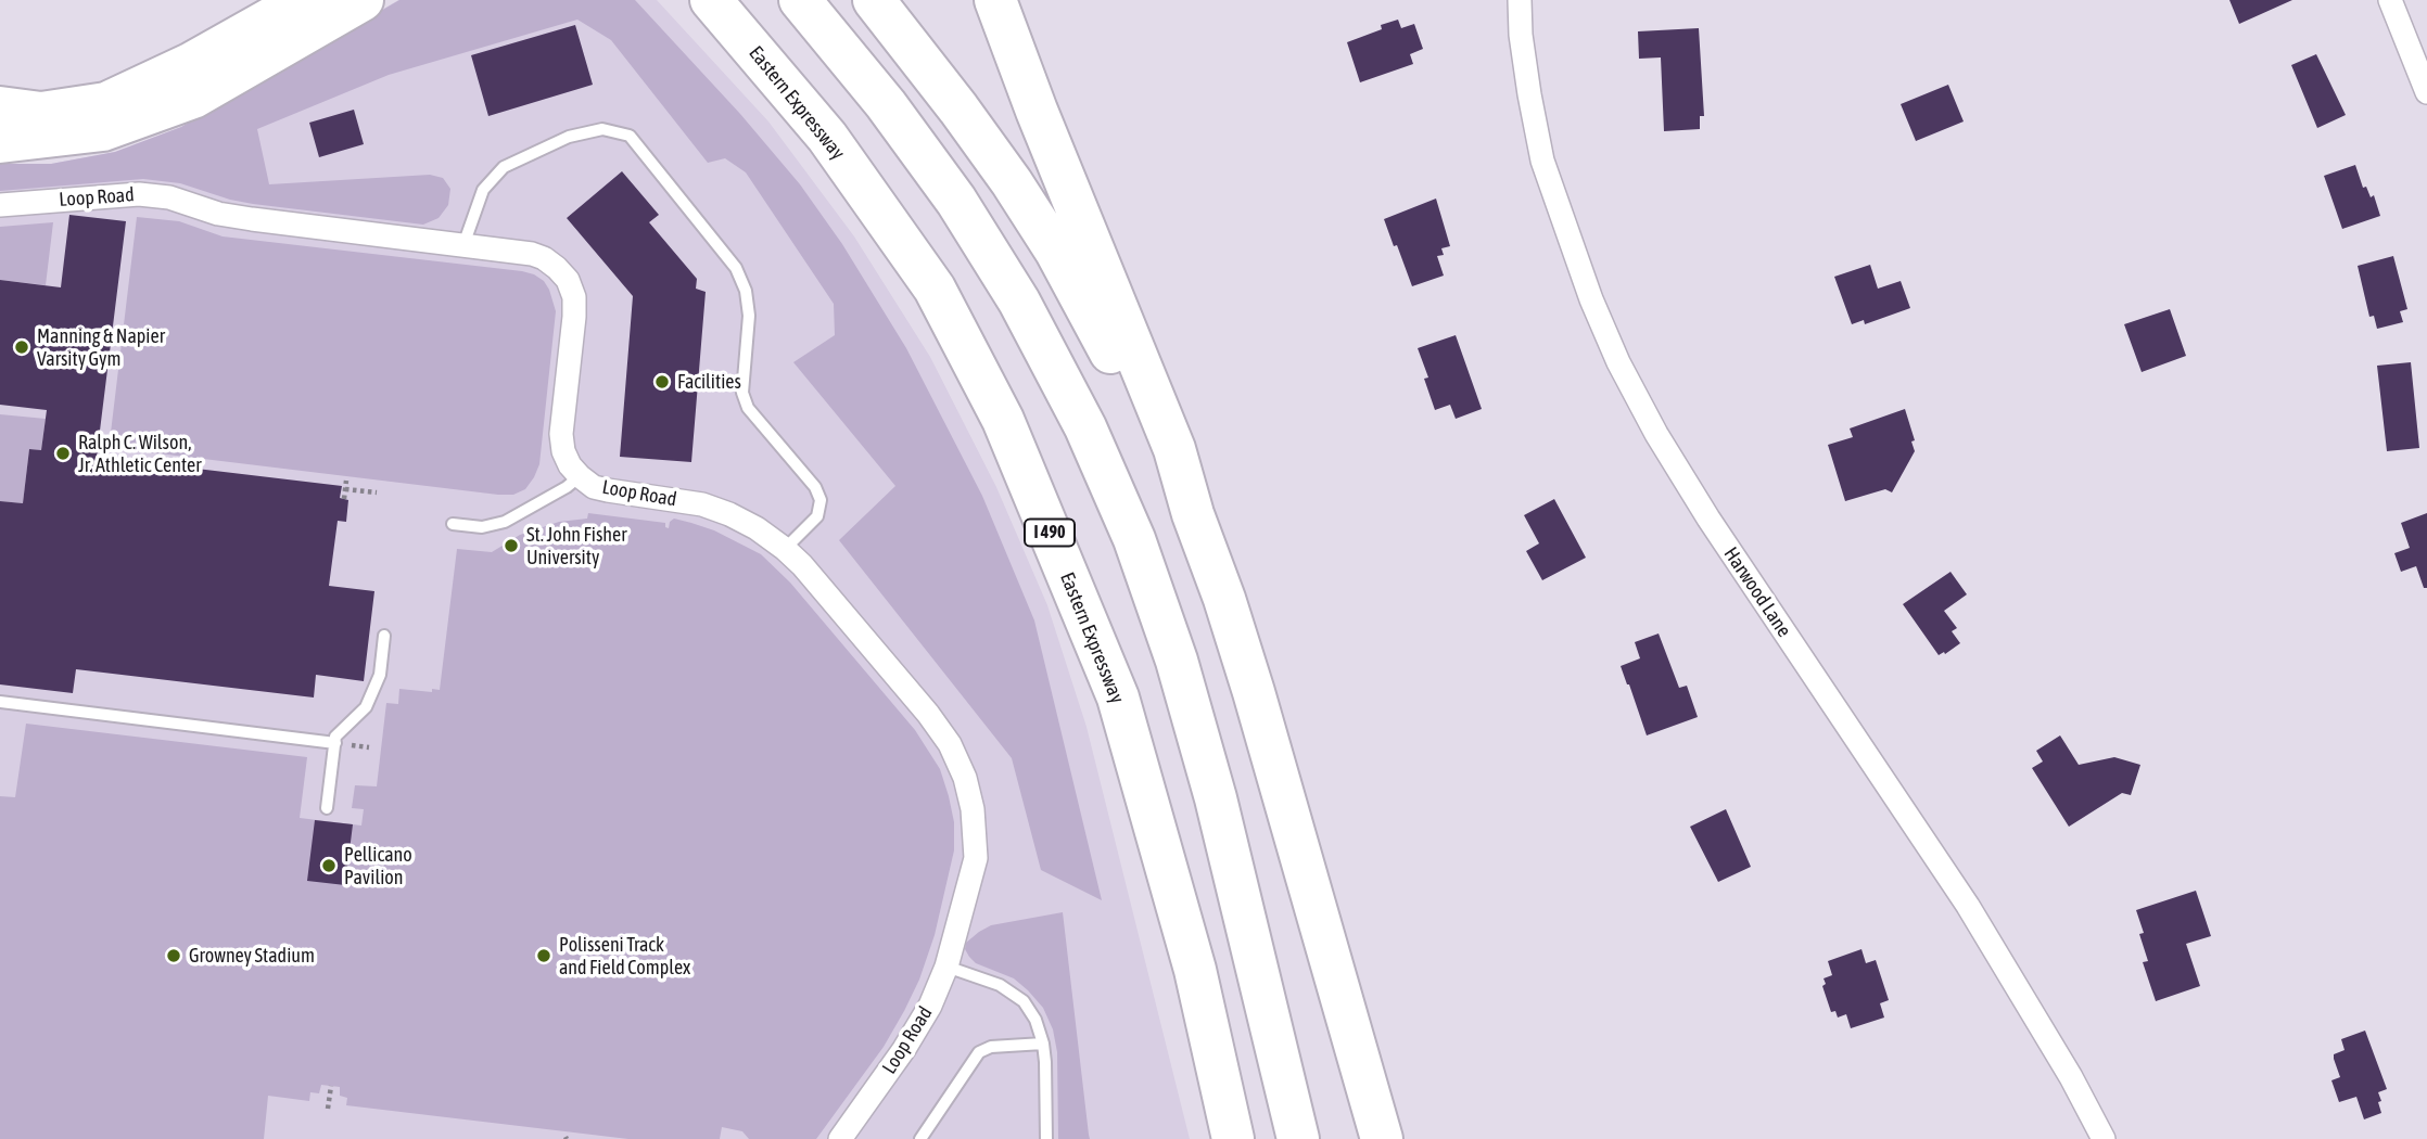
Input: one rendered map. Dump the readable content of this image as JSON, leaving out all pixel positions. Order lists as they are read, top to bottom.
{
  "streets": {
    "highway": ["Eastern Expressway", "I 490"],
    "street": ["Loop Road", "Harwood Lane"]
  },
  "places": [
    "Manning & Napier Varsity Gym",
    "Facilities",
    "Ralph C. Wilson, Jr. Athletic Center",
    "St. John Fisher University",
    "Pellicano Pavilion",
    "Growney Stadium",
    "Polisseni Track and Field Complex"
  ]
}
